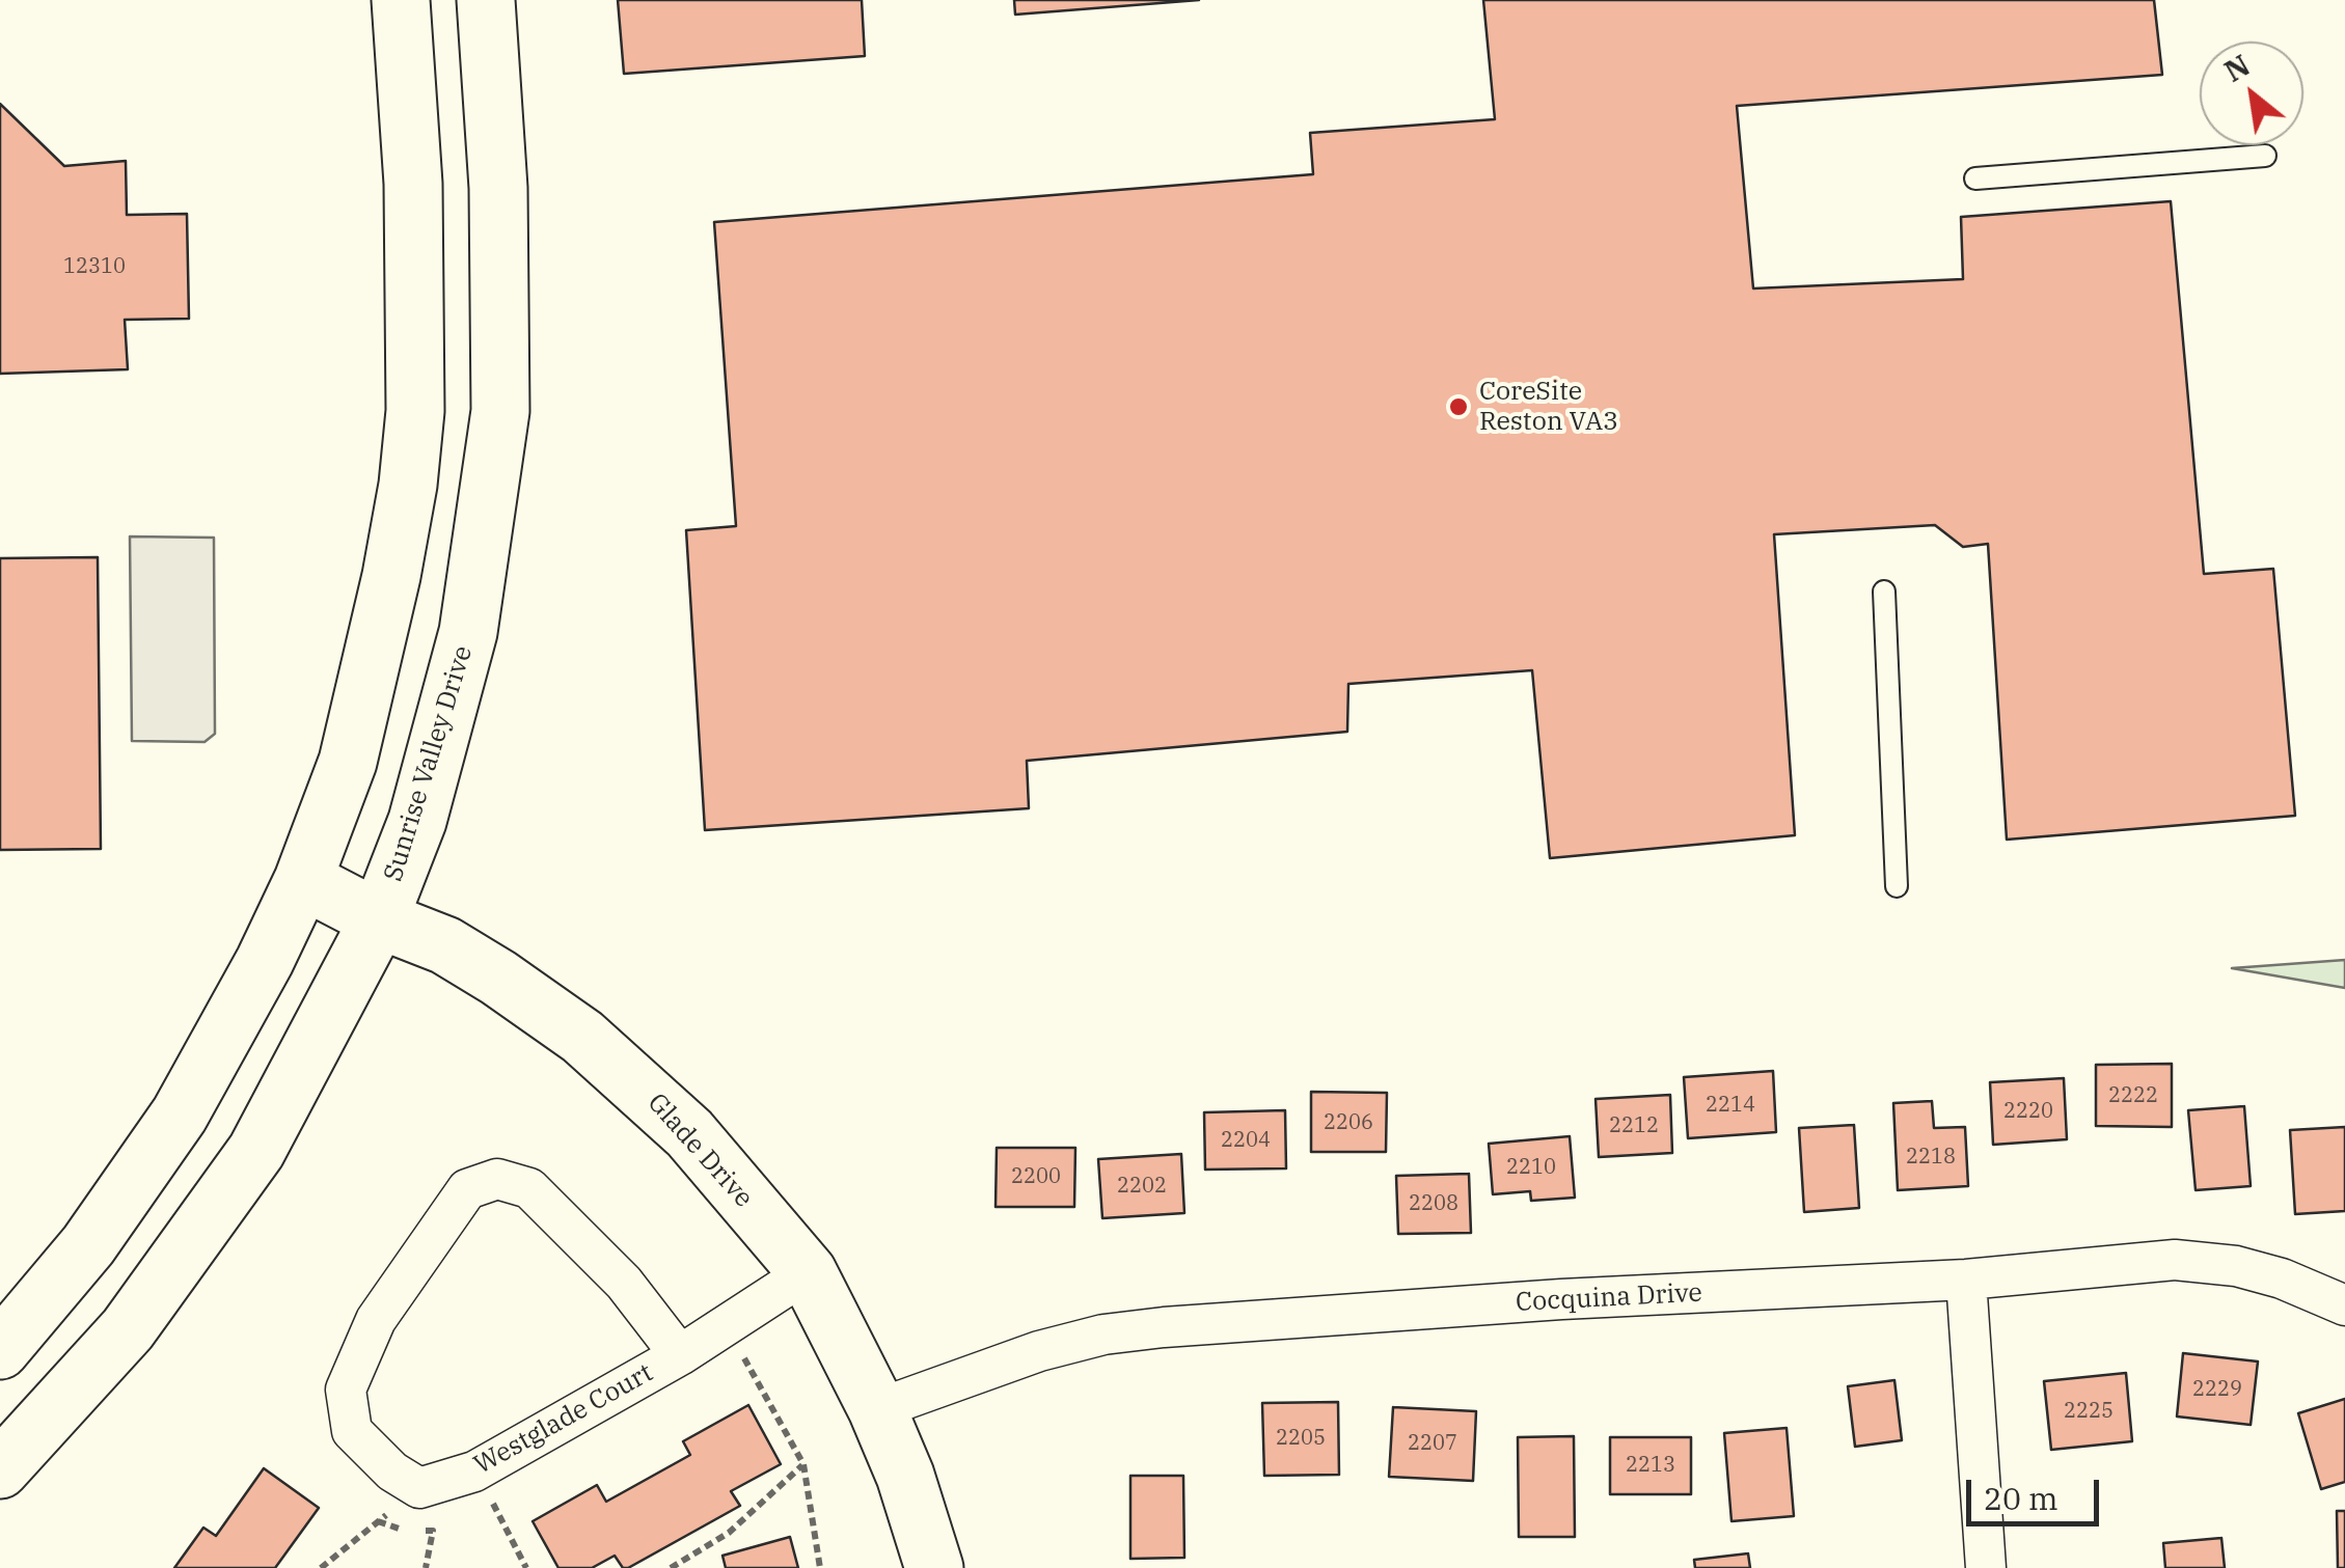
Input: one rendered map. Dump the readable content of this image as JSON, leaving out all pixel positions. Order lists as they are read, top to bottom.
{
  "streets": {
    "main road": ["Sunrise Valley Drive", "Glade Drive"],
    "street": ["Cocquina Drive", "Westglade Court"]
  },
  "crossings": [
    ["Sunrise Valley Drive", "Glade Drive"],
    ["Glade Drive", "Cocquina Drive"],
    ["Glade Drive", "Westglade Court"]
  ],
  "places": ["CoreSite Reston VA3"],
  "house_numbers": [
    "12310",
    "2222",
    "2214",
    "2220",
    "2206",
    "2212",
    "2204",
    "2218",
    "2210",
    "2200",
    "2202",
    "2208",
    "2229",
    "2225",
    "2205",
    "2207",
    "2213"
  ],
  "scale_bar": "20 m",
  "north": "top left"
}
